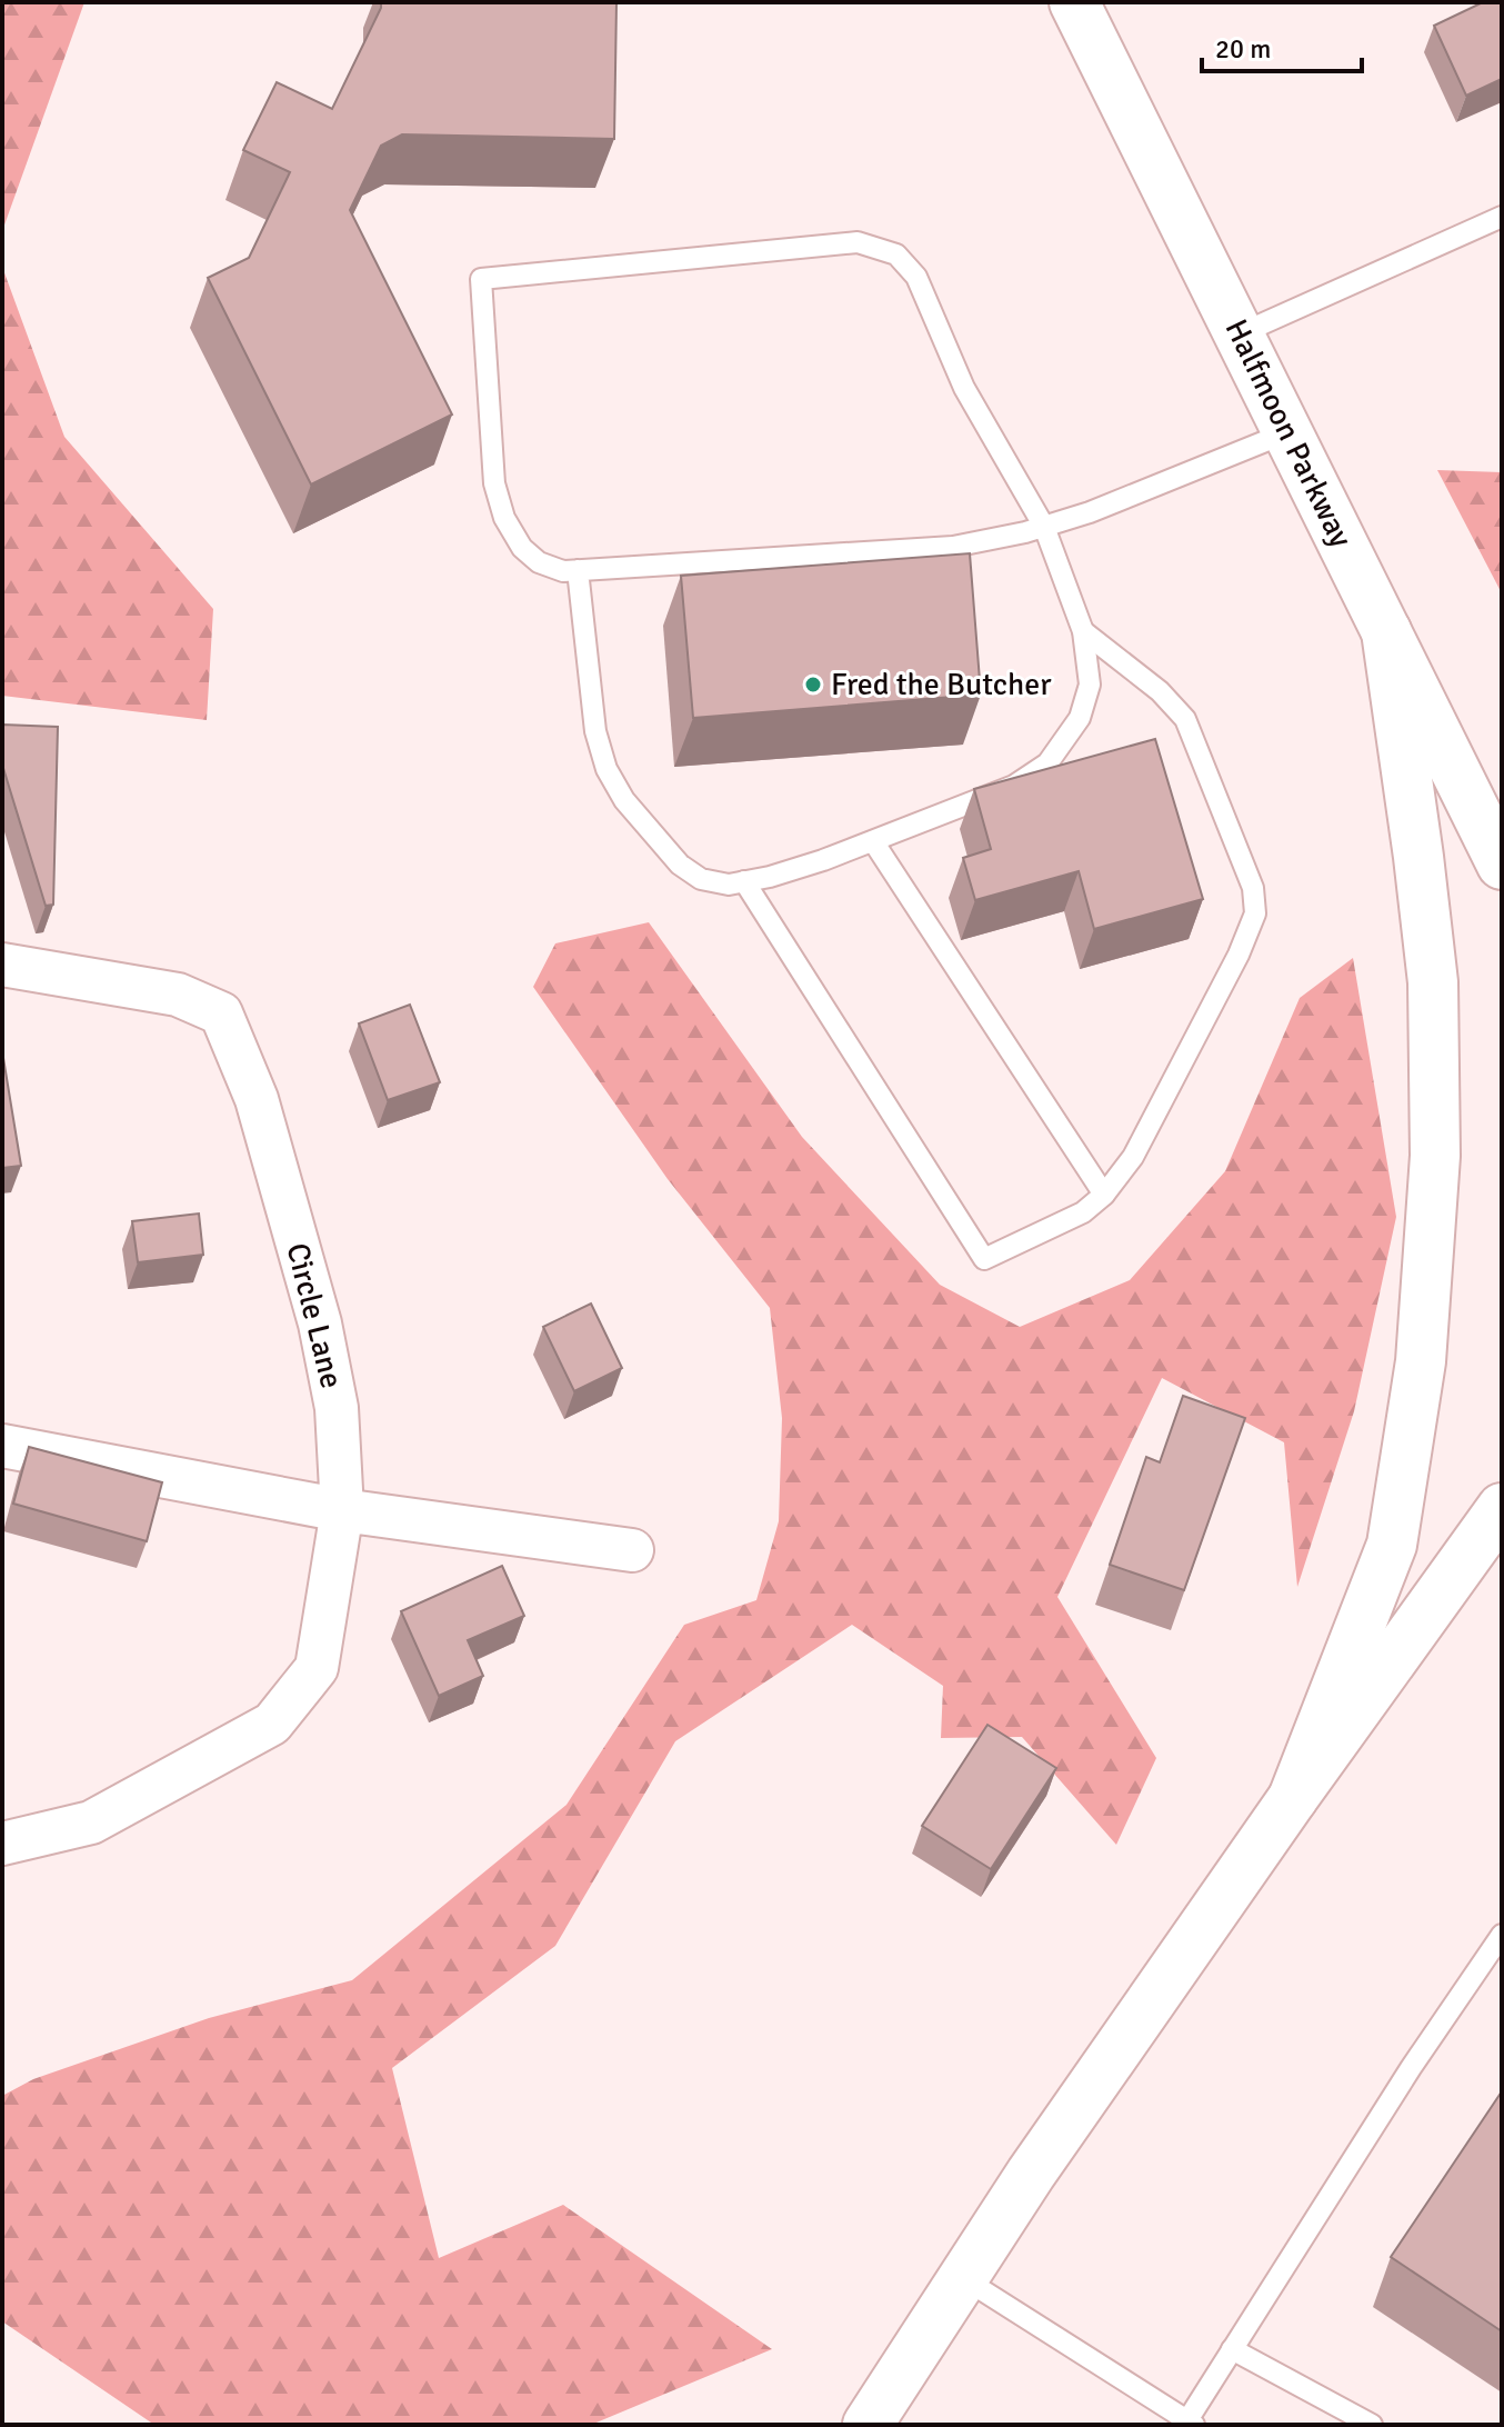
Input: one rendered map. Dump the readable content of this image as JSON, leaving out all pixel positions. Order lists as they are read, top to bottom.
{
  "streets": {
    "main road": ["Halfmoon Parkway"],
    "street": ["Circle Lane"]
  },
  "places": ["Fred the Butcher"],
  "scale_bar": "20 m"
}
